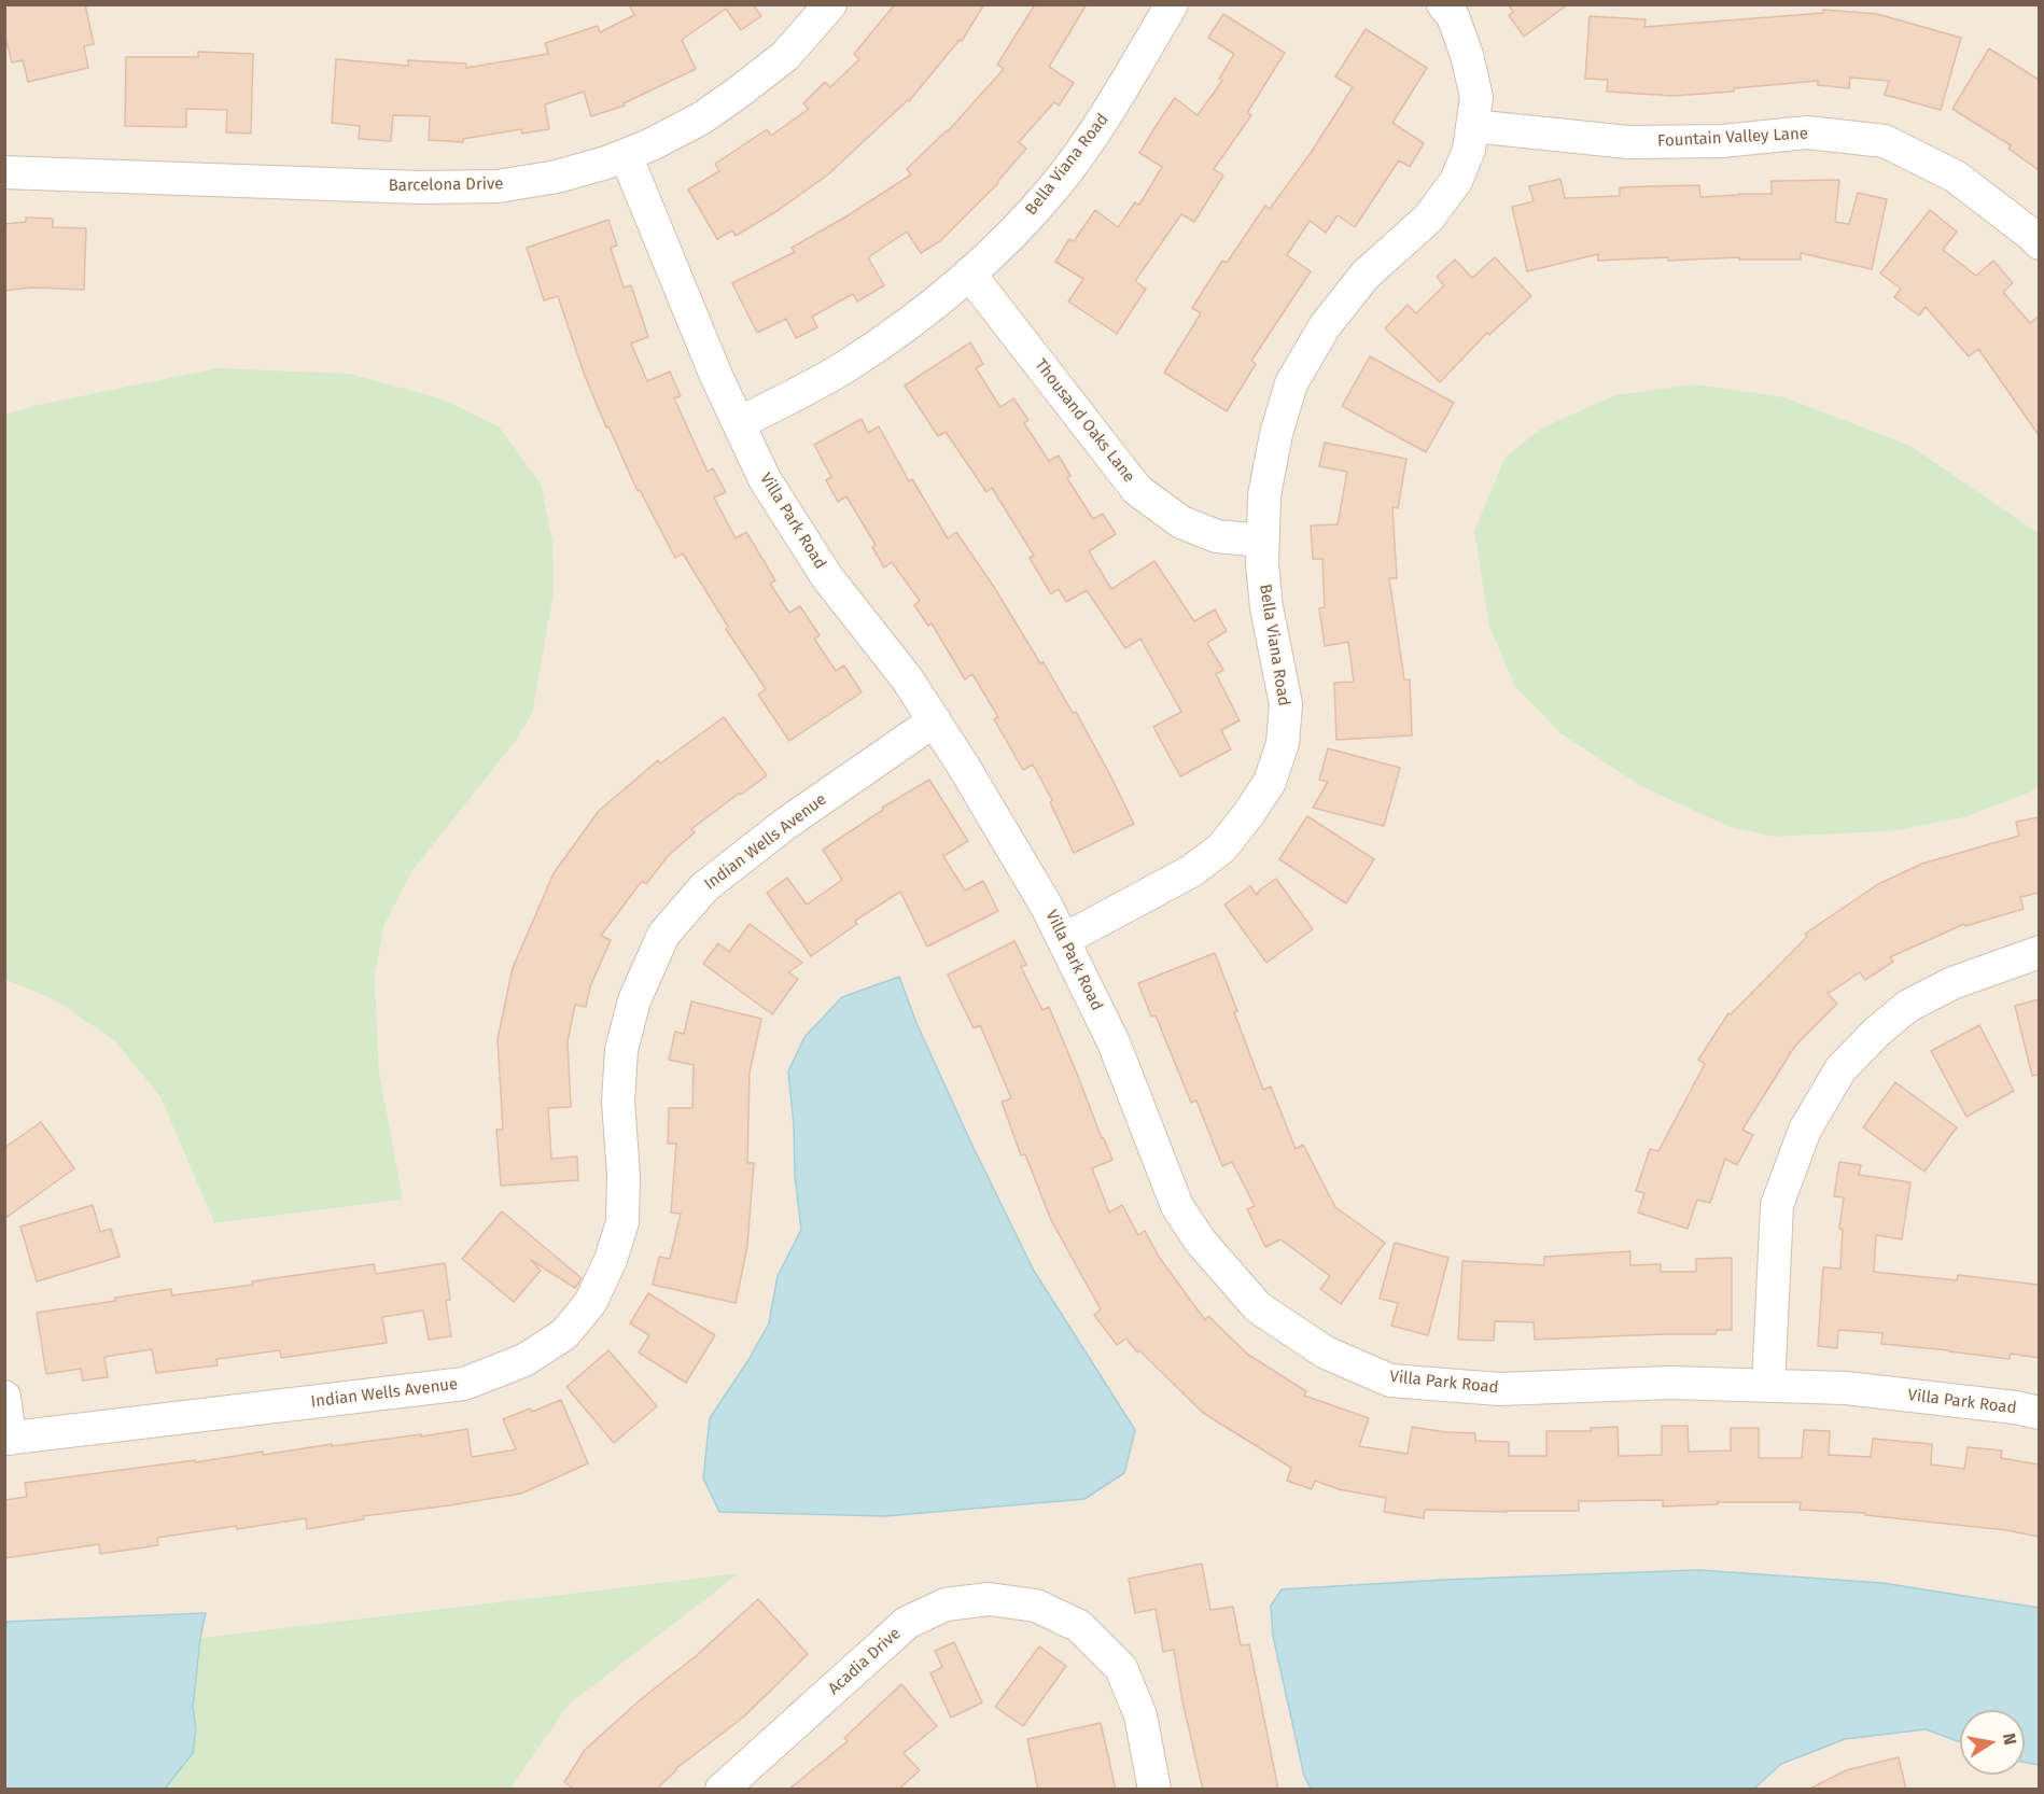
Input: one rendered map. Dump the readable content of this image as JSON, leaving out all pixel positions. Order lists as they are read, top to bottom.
{
  "streets": {
    "street": [
      "Fountain Valley Lane",
      "Bella Viana Road",
      "Barcelona Drive",
      "Thousand Oaks Lane",
      "Villa Park Road",
      "Indian Wells Avenue",
      "Acadia Drive"
    ]
  },
  "crossings": [
    ["Fountain Valley Lane", "Bella Viana Road"],
    ["Bella Viana Road", "Thousand Oaks Lane"],
    ["Bella Viana Road", "Villa Park Road"],
    ["Barcelona Drive", "Villa Park Road"],
    ["Villa Park Road", "Indian Wells Avenue"]
  ],
  "north": "right"
}
